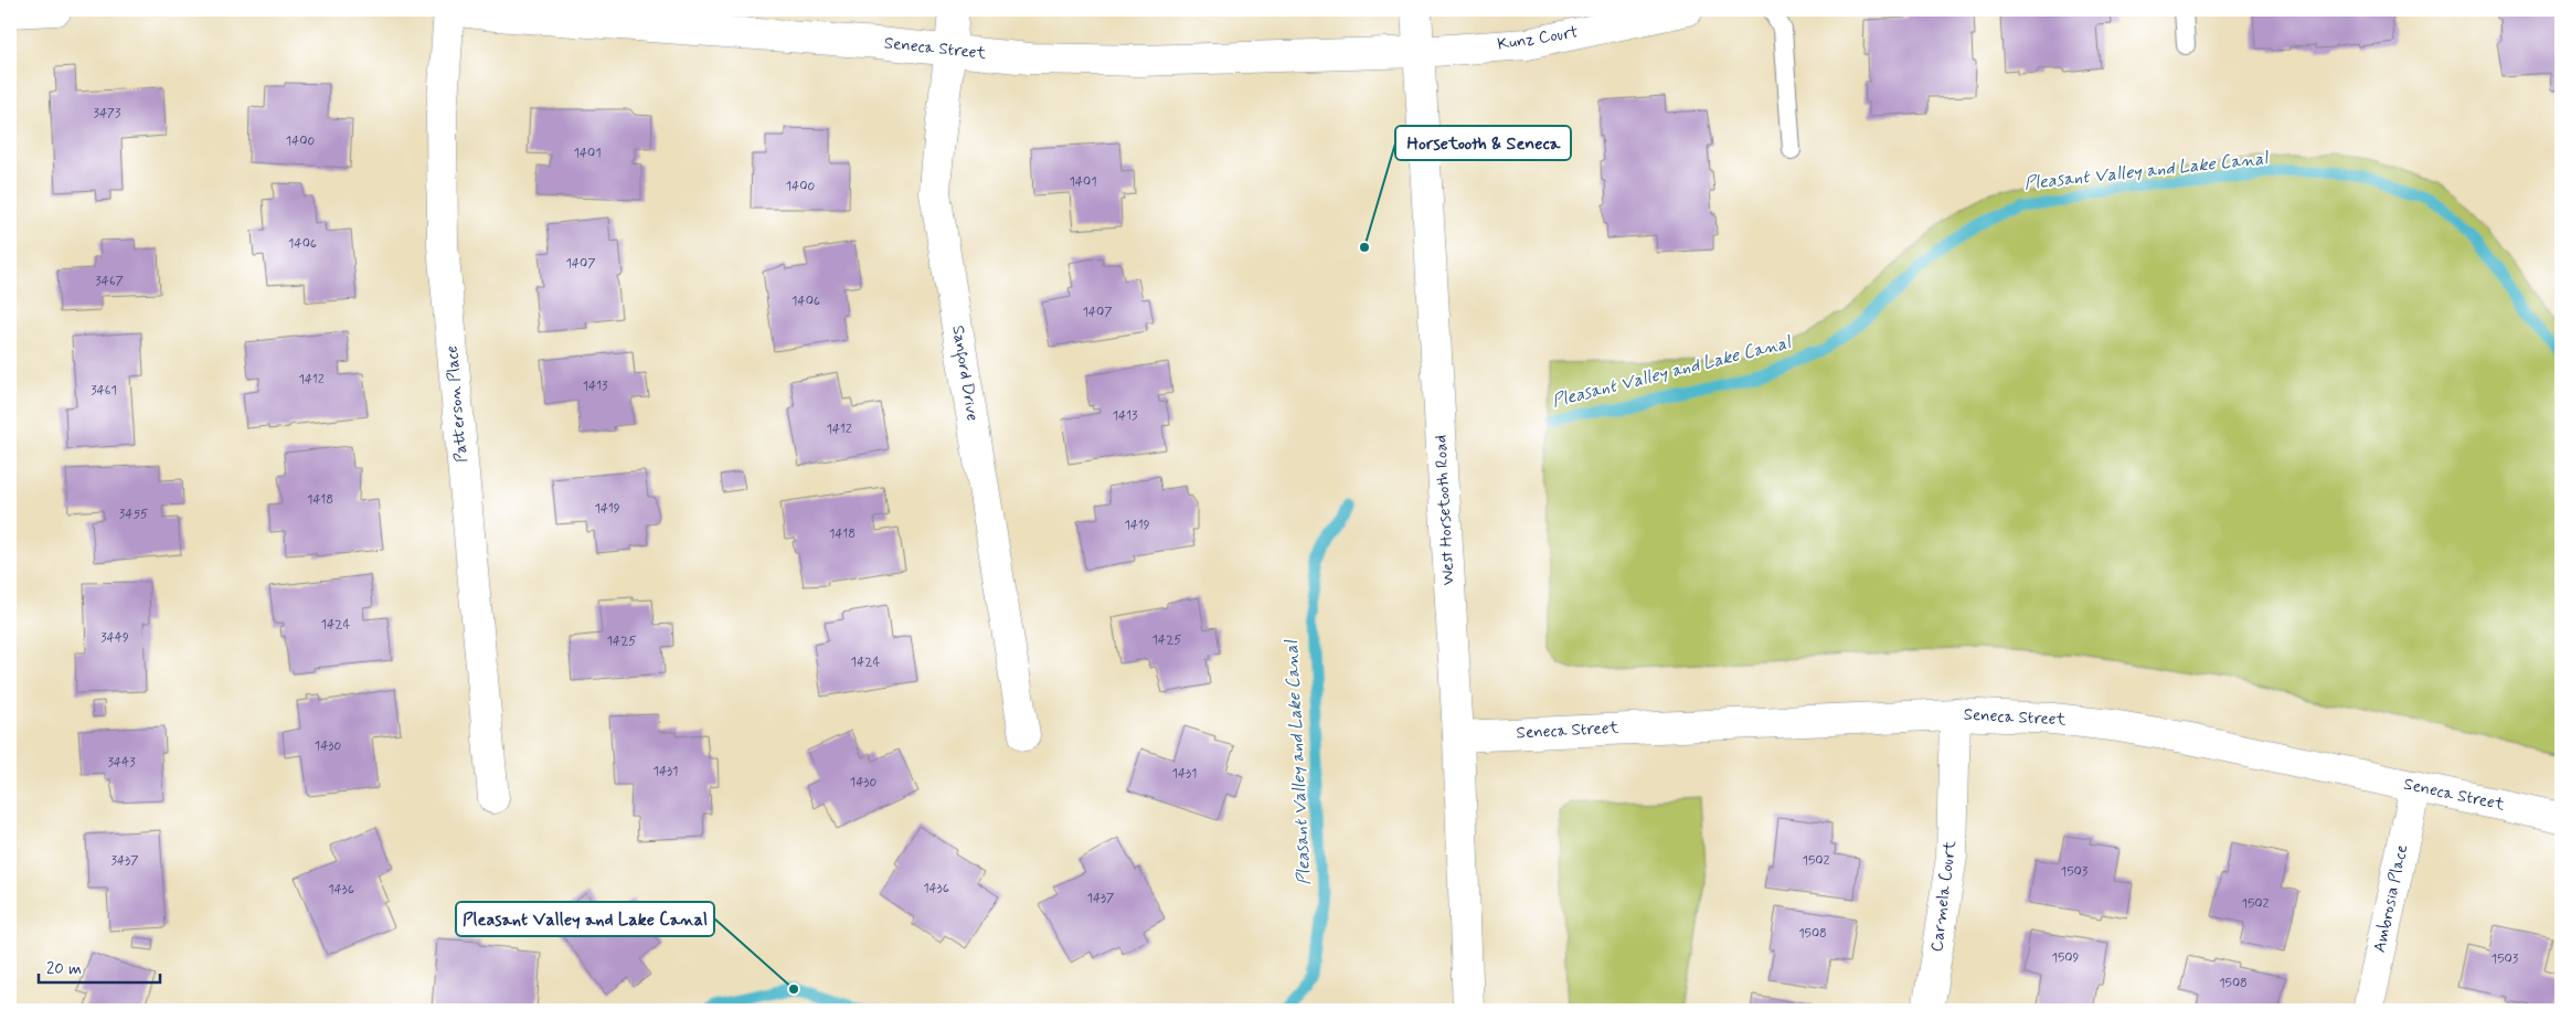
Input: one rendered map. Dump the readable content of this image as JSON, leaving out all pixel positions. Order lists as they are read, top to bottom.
{
  "streets": {
    "street": [
      "Kunz Court",
      "Seneca Street",
      "Sanford Drive",
      "Patterson Place",
      "West Horsetooth Road",
      "Carmela Court",
      "Ambrosia Place"
    ]
  },
  "crossings": [
    ["Kunz Court", "Seneca Street"],
    ["Kunz Court", "West Horsetooth Road"],
    ["Seneca Street", "Sanford Drive"],
    ["Seneca Street", "Patterson Place"],
    ["Seneca Street", "West Horsetooth Road"],
    ["Seneca Street", "Carmela Court"],
    ["Seneca Street", "Ambrosia Place"]
  ],
  "water": ["Pleasant Valley and Lake Canal"],
  "places": ["Horsetooth & Seneca", "Pleasant Valley and Lake Canal"],
  "house_numbers": [
    "3473",
    "1400",
    "1401",
    "1401",
    "1400",
    "1406",
    "1407",
    "3467",
    "1406",
    "1407",
    "1412",
    "1413",
    "3461",
    "1413",
    "1412",
    "1418",
    "1419",
    "3455",
    "1419",
    "1418",
    "1424",
    "3449",
    "1425",
    "1425",
    "1424",
    "1430",
    "3443",
    "1431",
    "1431",
    "1430",
    "3437",
    "1502",
    "1503",
    "1436",
    "1436",
    "1437",
    "1502",
    "1508",
    "1509",
    "1503",
    "1508"
  ],
  "scale_bar": "20 m"
}
